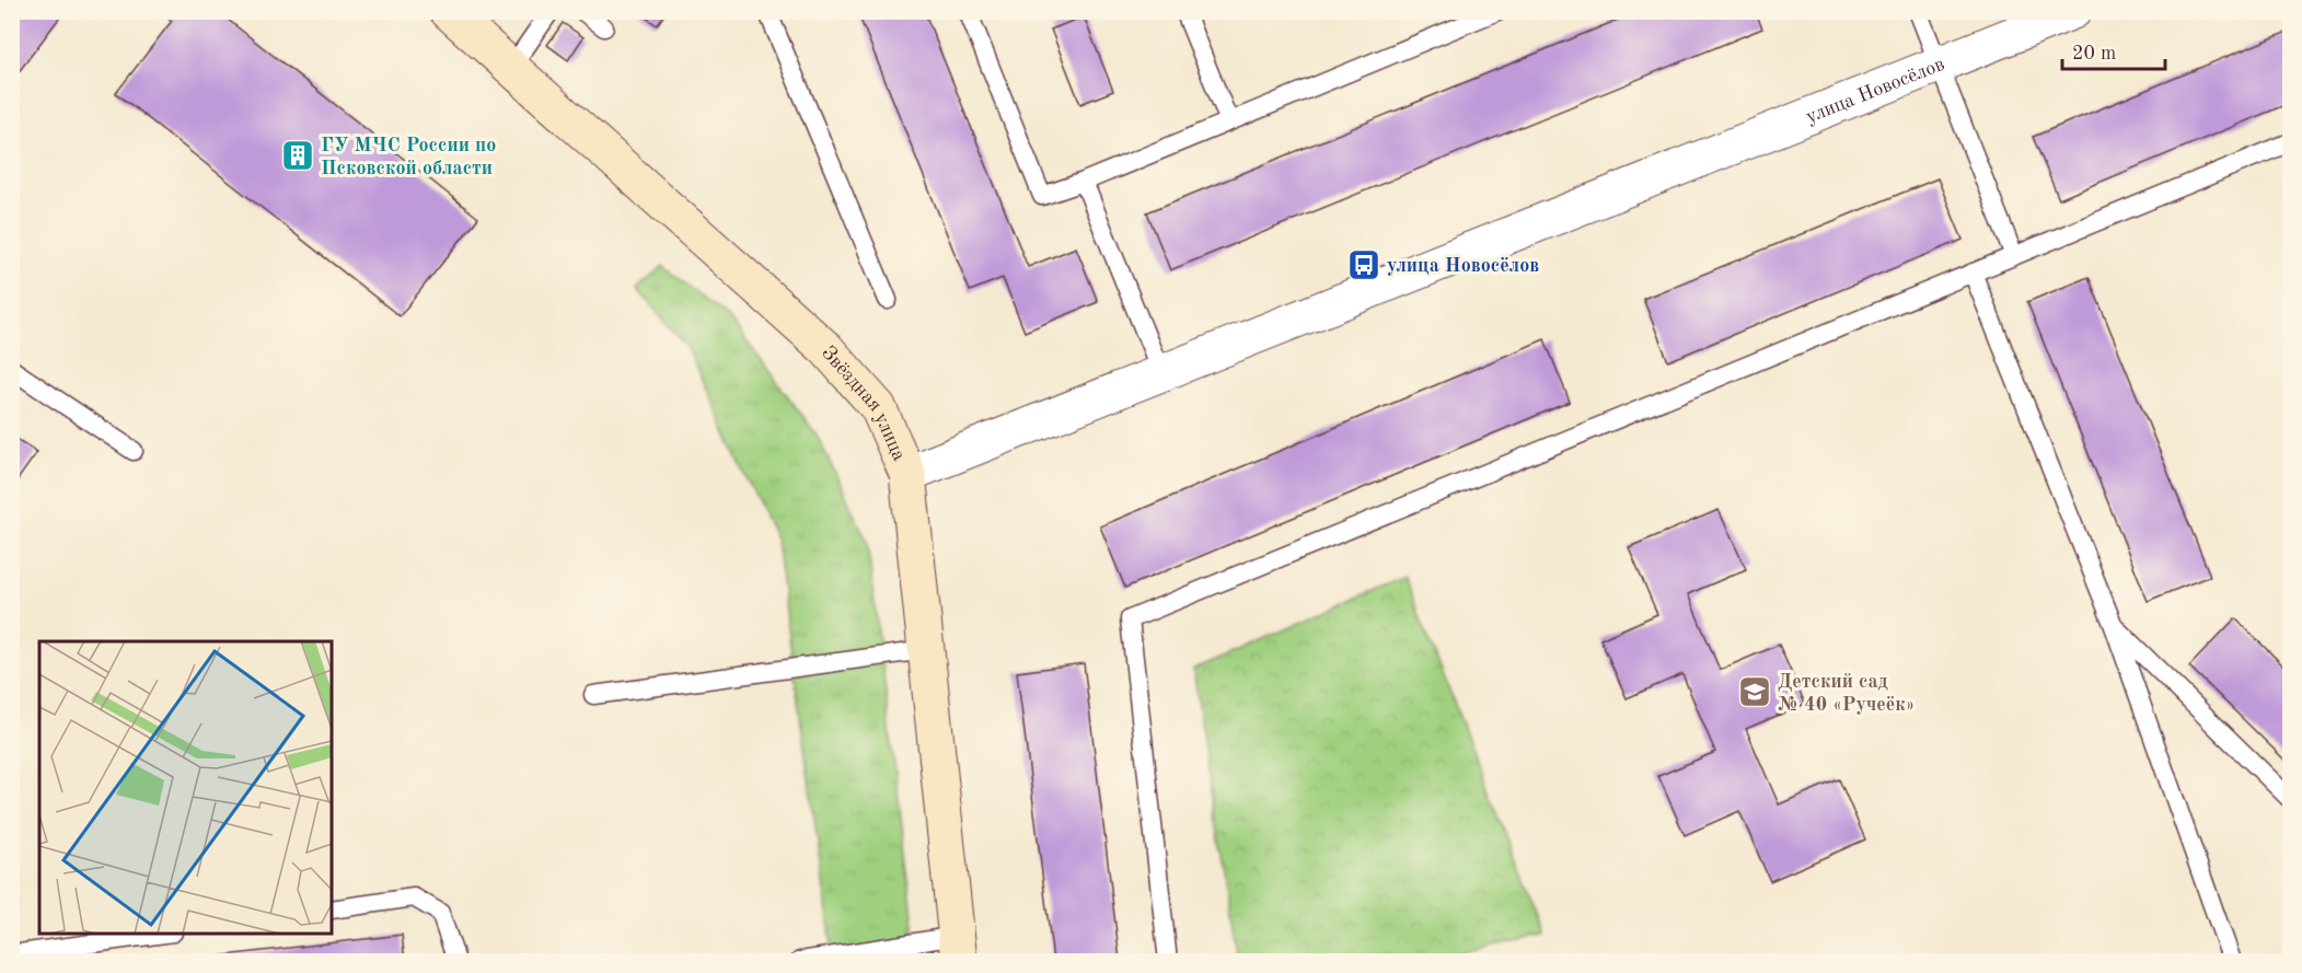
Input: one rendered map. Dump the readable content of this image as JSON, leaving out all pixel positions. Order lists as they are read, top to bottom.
{
  "streets": {
    "street": ["улица Новосёлов", "Звёздная улица"]
  },
  "crossings": [
    ["улица Новосёлов", "Звёздная улица"]
  ],
  "places": {
    "building": ["ГУ МЧС России по Псковской области"],
    "bus stop": ["улица Новосёлов"],
    "school or university": ["Детский сад № 40 «Ручеёк»"]
  },
  "scale_bar": "20 m"
}
